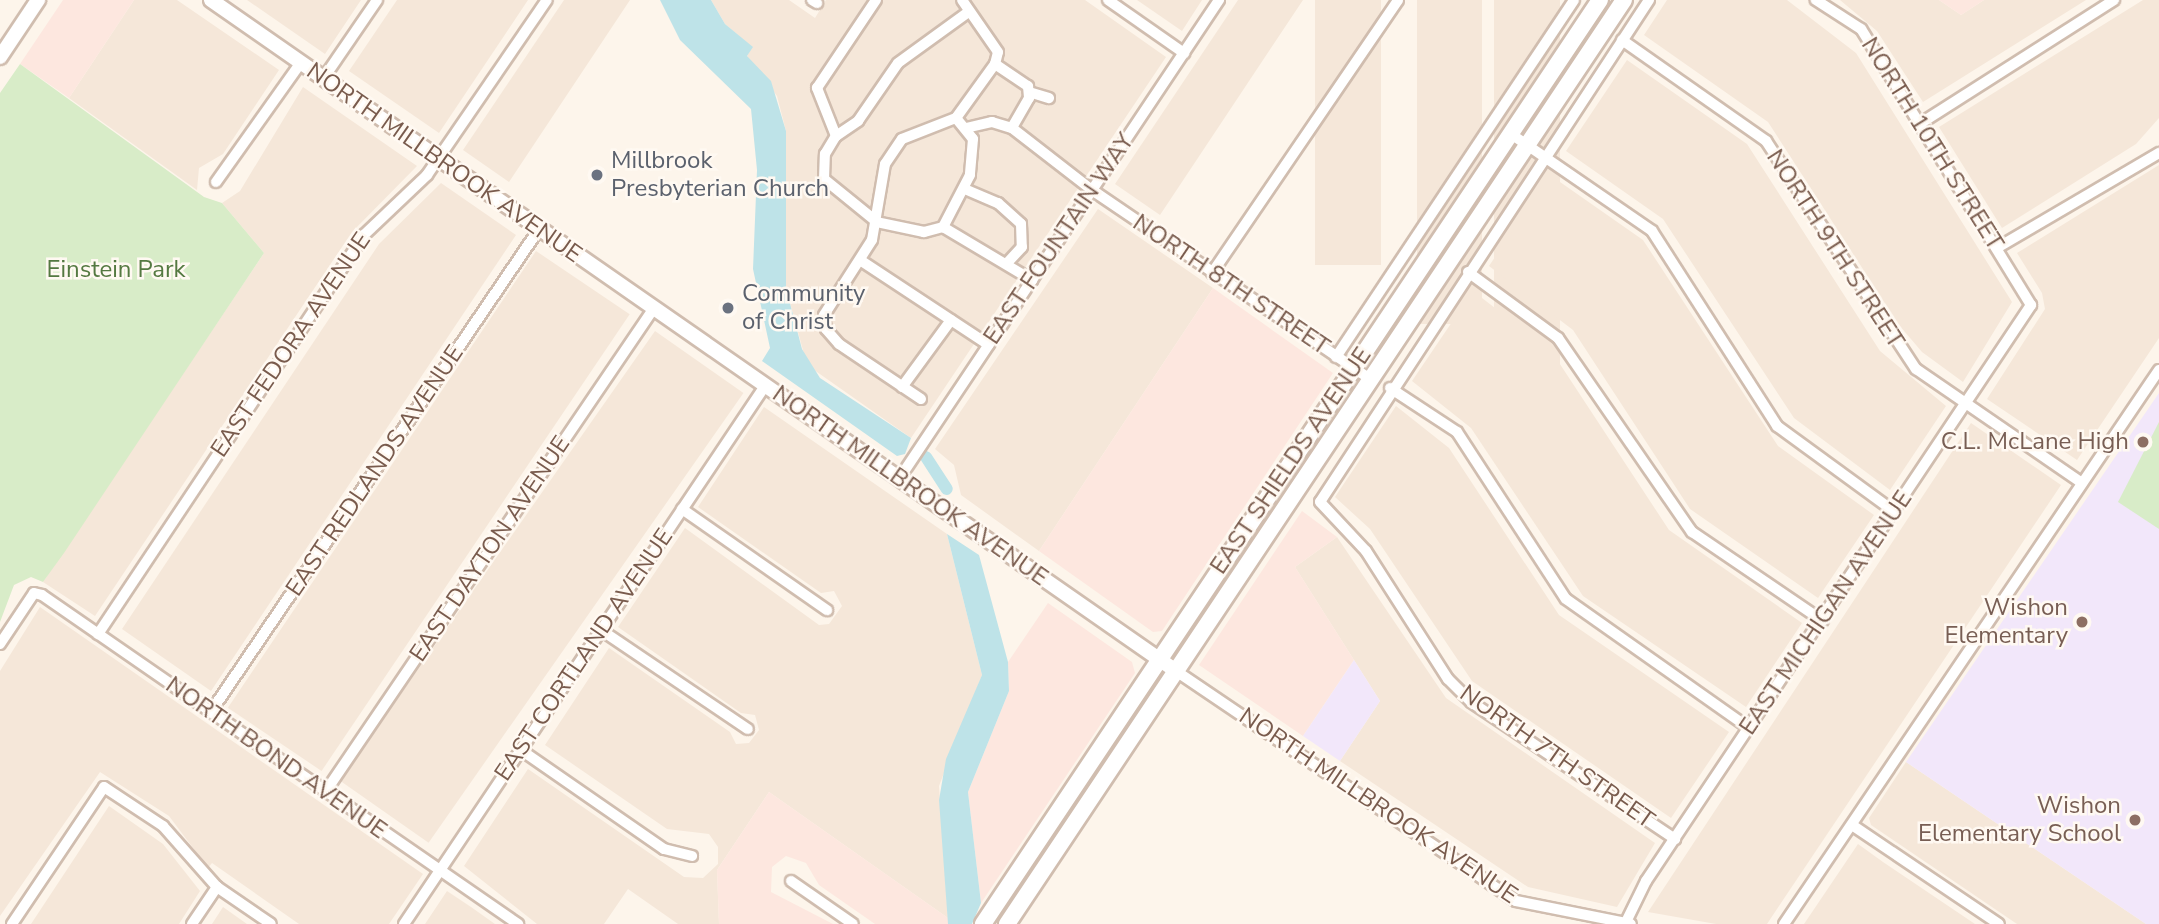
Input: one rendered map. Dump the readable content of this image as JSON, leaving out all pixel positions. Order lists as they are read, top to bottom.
{
  "streets": {
    "main road": ["EAST SHIELDS AVENUE"],
    "street": [
      "NORTH 10TH STREET",
      "NORTH MILLBROOK AVENUE",
      "EAST FOUNTAIN WAY",
      "NORTH 9TH STREET",
      "NORTH 8TH STREET",
      "EAST FEDORA AVENUE",
      "EAST REDLANDS AVENUE",
      "EAST DAYTON AVENUE",
      "EAST MICHIGAN AVENUE",
      "EAST CORTLAND AVENUE",
      "NORTH 7TH STREET",
      "NORTH BOND AVENUE"
    ]
  },
  "crossings": [
    ["NORTH 10TH STREET", "EAST MICHIGAN AVENUE"],
    ["NORTH MILLBROOK AVENUE", "EAST FOUNTAIN WAY"],
    ["NORTH MILLBROOK AVENUE", "EAST FEDORA AVENUE"],
    ["NORTH MILLBROOK AVENUE", "EAST SHIELDS AVENUE"],
    ["NORTH MILLBROOK AVENUE", "EAST REDLANDS AVENUE"],
    ["NORTH MILLBROOK AVENUE", "EAST DAYTON AVENUE"],
    ["NORTH MILLBROOK AVENUE", "EAST MICHIGAN AVENUE"],
    ["NORTH MILLBROOK AVENUE", "EAST CORTLAND AVENUE"],
    ["EAST FOUNTAIN WAY", "NORTH 8TH STREET"],
    ["NORTH 9TH STREET", "EAST MICHIGAN AVENUE"],
    ["NORTH 8TH STREET", "EAST SHIELDS AVENUE"],
    ["EAST FEDORA AVENUE", "NORTH BOND AVENUE"],
    ["EAST REDLANDS AVENUE", "NORTH BOND AVENUE"],
    ["EAST DAYTON AVENUE", "NORTH BOND AVENUE"],
    ["EAST MICHIGAN AVENUE", "NORTH 7TH STREET"],
    ["EAST CORTLAND AVENUE", "NORTH BOND AVENUE"]
  ],
  "parks": ["Einstein Park"],
  "places": [
    "Millbrook Presbyterian Church",
    "Community of Christ",
    "C.L. McLane High",
    "Wishon Elementary",
    "Wishon Elementary School"
  ]
}
